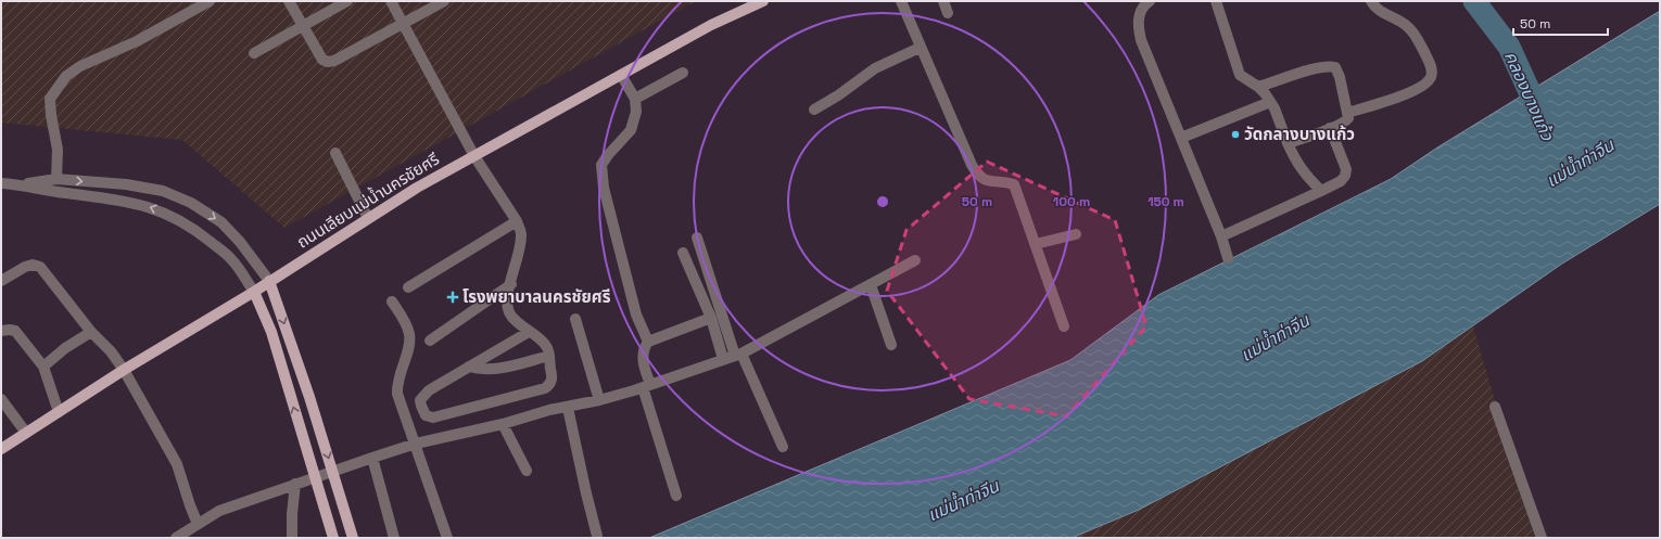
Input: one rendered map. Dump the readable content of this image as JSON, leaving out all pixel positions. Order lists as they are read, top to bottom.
{
  "streets": {
    "main road": ["ถนนเลียบแม่น้ำนครชัยศรี"]
  },
  "water": ["คลองบางแก้ว", "แม่น้ำท่าจีน"],
  "places": {
    "other": ["วัดกลางบางแก้ว"],
    "health": ["โรงพยาบาลนครชัยศรี"]
  },
  "scale_bar": "50 m",
  "rings": ["50 m", "100 m", "150 m"]
}
